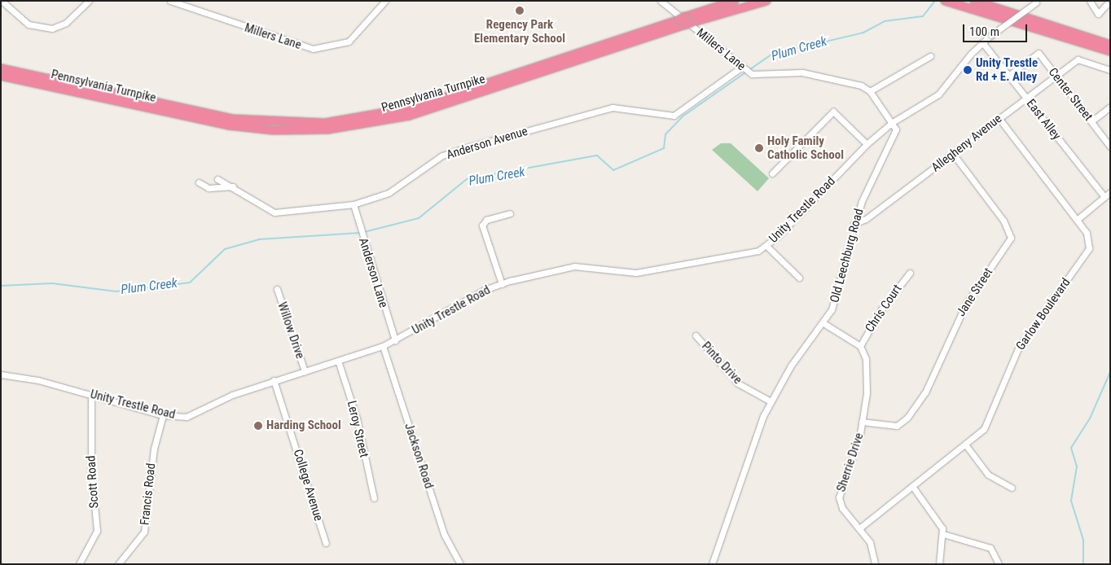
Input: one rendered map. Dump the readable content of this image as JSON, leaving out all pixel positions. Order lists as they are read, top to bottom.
{
  "streets": {
    "highway": ["Pennsylvania Turnpike"],
    "street": [
      "Millers Lane",
      "Center Street",
      "East Alley",
      "Anderson Avenue",
      "Allegheny Avenue",
      "Unity Trestle Road",
      "Old Leechburg Road",
      "Anderson Lane",
      "Jane Street",
      "Chris Court",
      "Garlow Boulevard",
      "Willow Drive",
      "Pinto Drive",
      "Leroy Street",
      "Jackson Road",
      "Sherrie Drive",
      "Scott Road",
      "College Avenue",
      "Francis Road"
    ]
  },
  "crossings": [
    ["Millers Lane", "Anderson Avenue"],
    ["Millers Lane", "Unity Trestle Road"],
    ["Millers Lane", "Old Leechburg Road"],
    ["Center Street", "East Alley"],
    ["Center Street", "Allegheny Avenue"],
    ["East Alley", "Allegheny Avenue"],
    ["East Alley", "Unity Trestle Road"],
    ["Anderson Avenue", "Anderson Lane"],
    ["Allegheny Avenue", "Old Leechburg Road"],
    ["Allegheny Avenue", "Jane Street"],
    ["Allegheny Avenue", "Garlow Boulevard"],
    ["Unity Trestle Road", "Old Leechburg Road"],
    ["Unity Trestle Road", "Anderson Lane"],
    ["Unity Trestle Road", "Willow Drive"],
    ["Unity Trestle Road", "Leroy Street"],
    ["Unity Trestle Road", "Jackson Road"],
    ["Unity Trestle Road", "Scott Road"],
    ["Unity Trestle Road", "College Avenue"],
    ["Unity Trestle Road", "Francis Road"],
    ["Old Leechburg Road", "Pinto Drive"],
    ["Jane Street", "Sherrie Drive"],
    ["Chris Court", "Sherrie Drive"],
    ["Garlow Boulevard", "Sherrie Drive"]
  ],
  "water": ["Plum Creek"],
  "places": [
    "Regency Park Elementary School",
    "Unity Trestle Rd + E. Alley",
    "Holy Family Catholic School",
    "Harding School"
  ],
  "scale_bar": "100 m"
}
